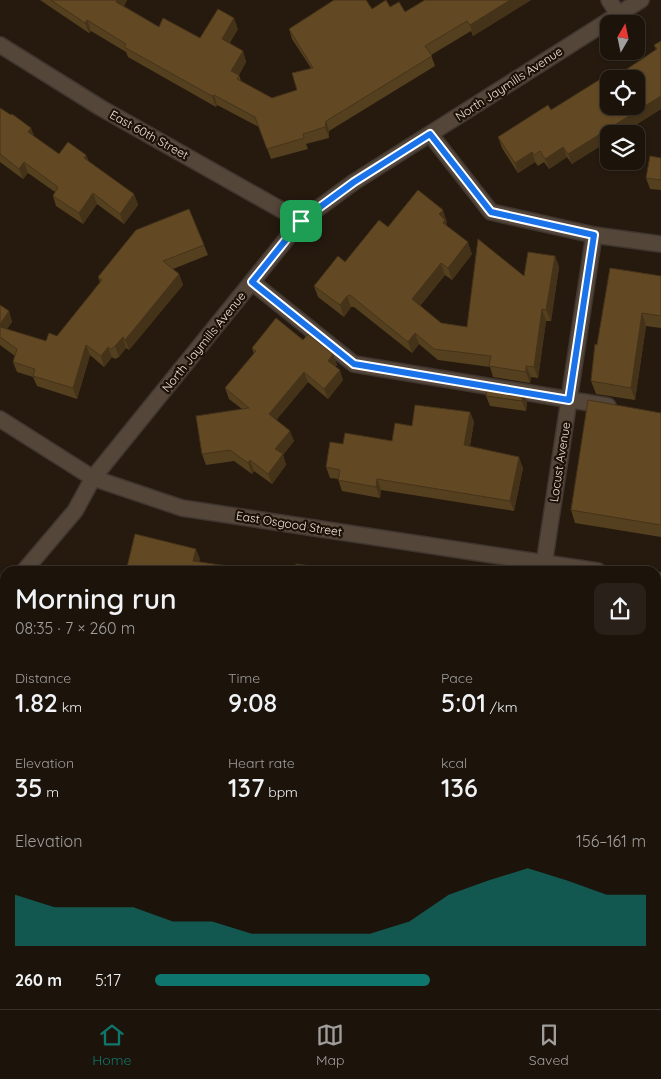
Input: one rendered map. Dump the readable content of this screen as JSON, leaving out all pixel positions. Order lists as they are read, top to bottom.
{
  "streets": {
    "street": [
      "North Jaymills Avenue",
      "East 60th Street",
      "Locust Avenue",
      "East Osgood Street"
    ]
  },
  "crossings": [
    ["North Jaymills Avenue", "East 60th Street"],
    ["North Jaymills Avenue", "East Osgood Street"]
  ],
  "north": "top",
  "page": {
    "heading": ["Morning run", "08:35 · 7 × 260 m"],
    "stats": [
      ["Distance", "1.82 km"],
      ["Time", "9:08"],
      ["Pace", "5:01 /km"],
      ["Elevation", "35 m"],
      ["Heart rate", "137 bpm"],
      ["kcal", "136"]
    ],
    "chart": ["Elevation", "156–161 m"],
    "list": [
      {
        "name": "260 m",
        "note": "5:17"
      }
    ],
    "tabs": ["Home", "Map", "Saved"]
  }
}
